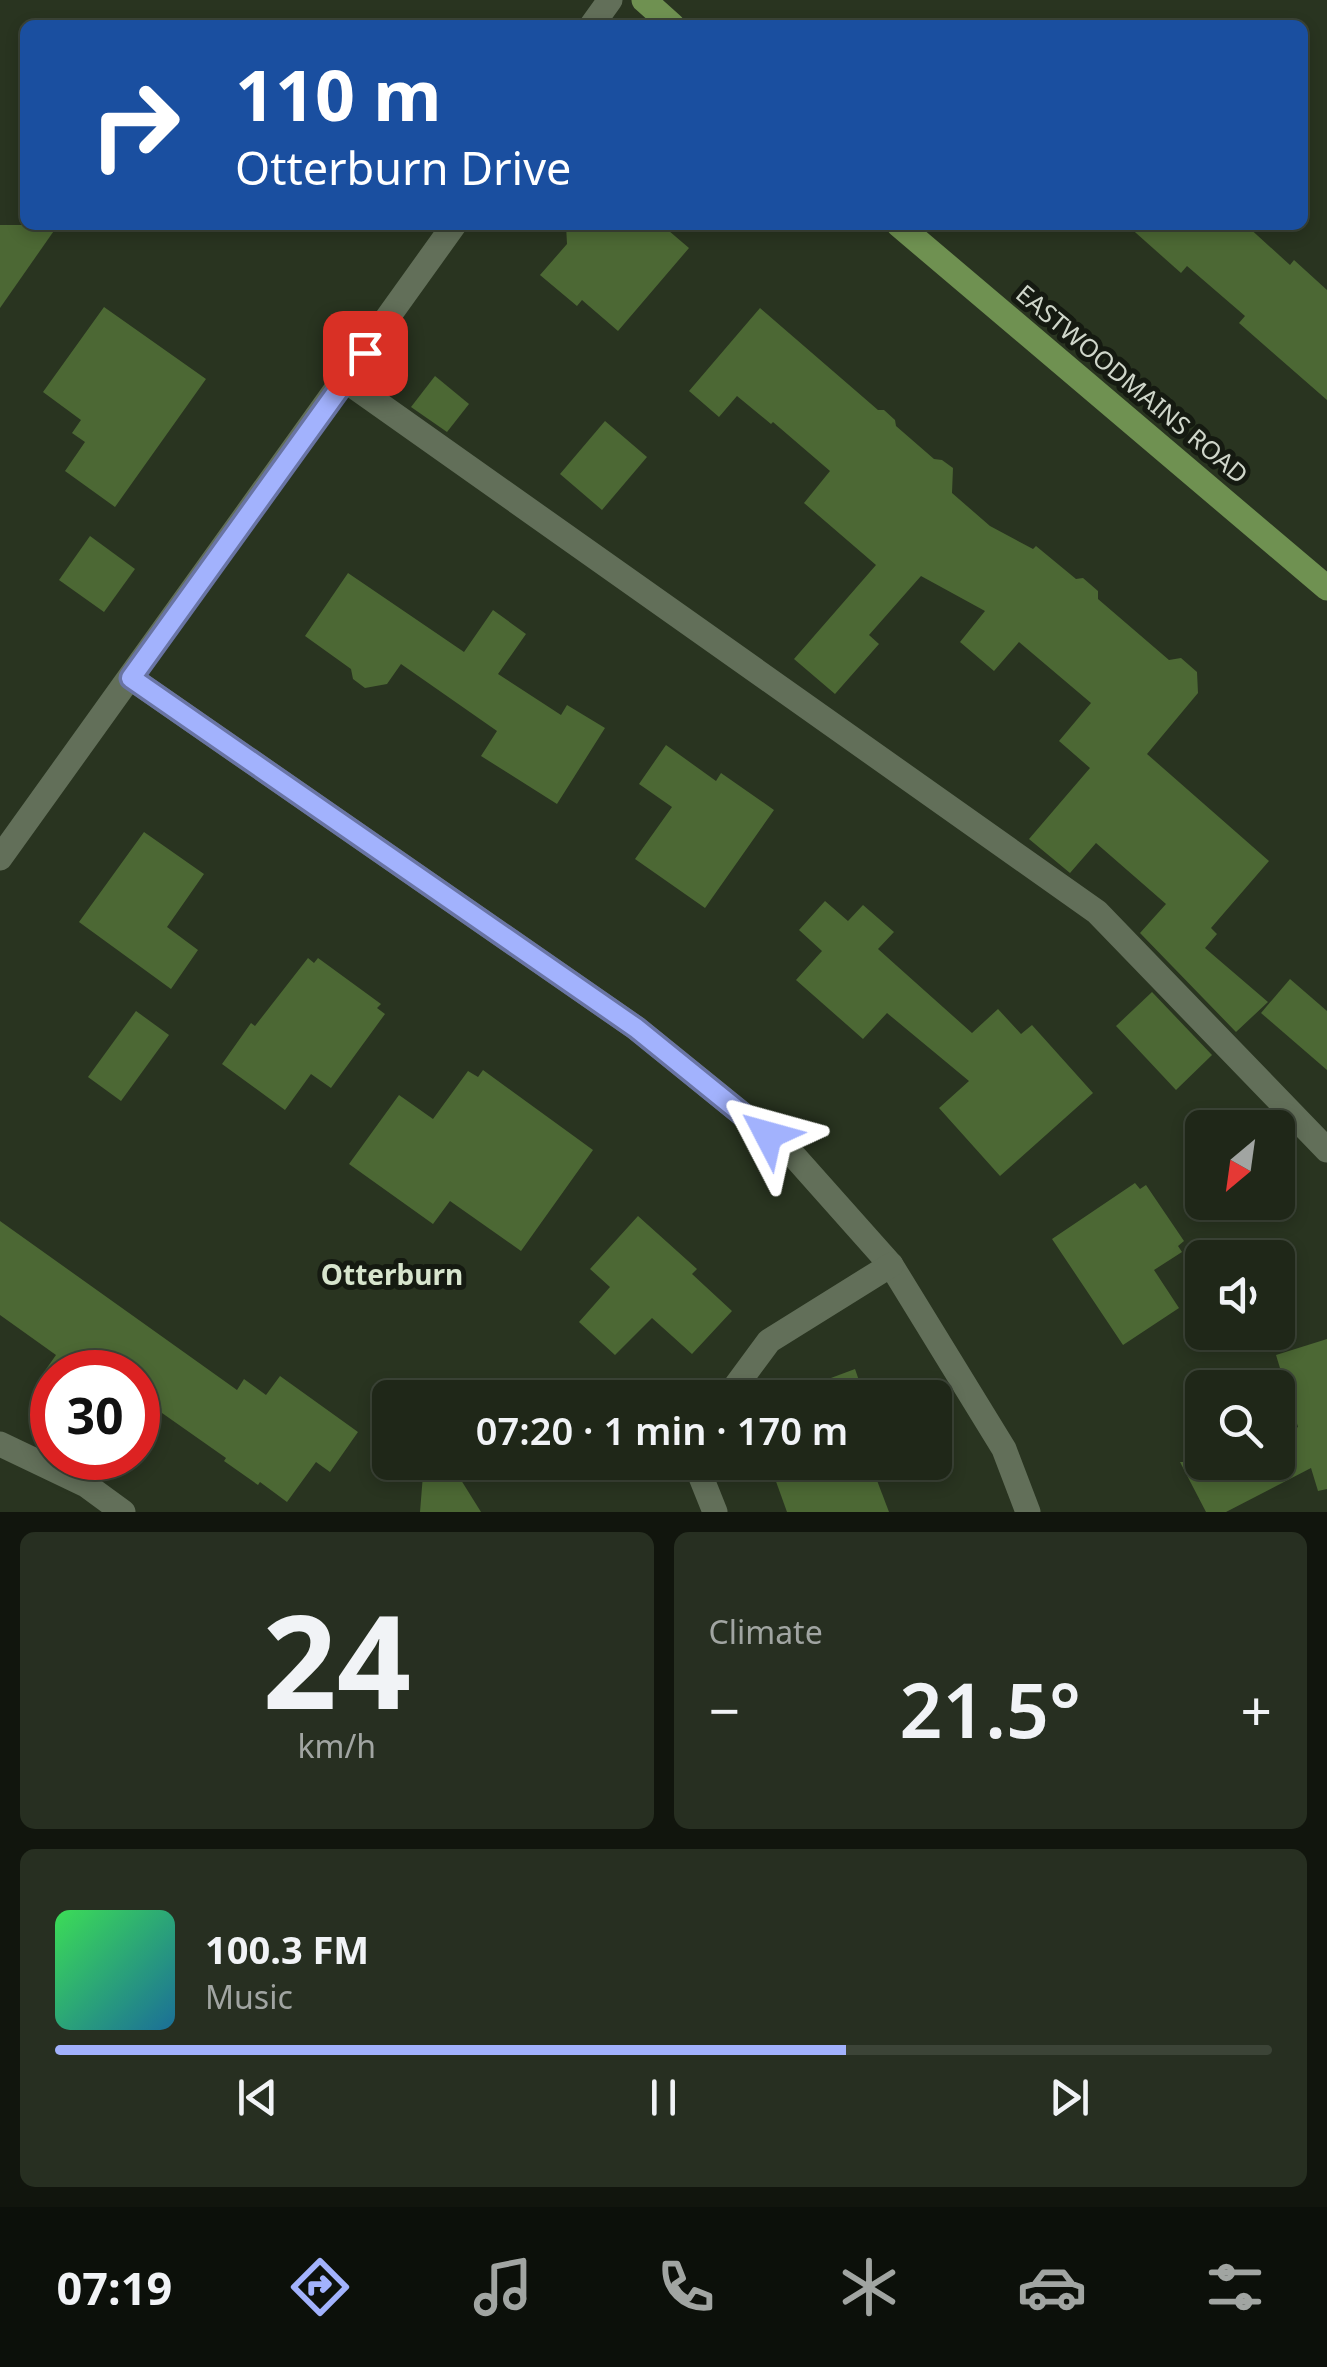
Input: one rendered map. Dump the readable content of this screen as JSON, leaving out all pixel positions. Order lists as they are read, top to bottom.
{
  "streets": {
    "main road": ["EASTWOODMAINS ROAD"]
  },
  "districts": ["Otterburn"],
  "north": "bottom left",
  "page": {
    "turn": ["110 m", "Otterburn Drive"],
    "limit": "30",
    "trip": "07:20 · 1 min · 170 m",
    "tile": [
      ["24", "km/h"],
      "Climate"
    ],
    "heat": ["−", "21.5°", "+"],
    "song": ["100.3 FM", "Music"],
    "tabs": "07:19"
  }
}
